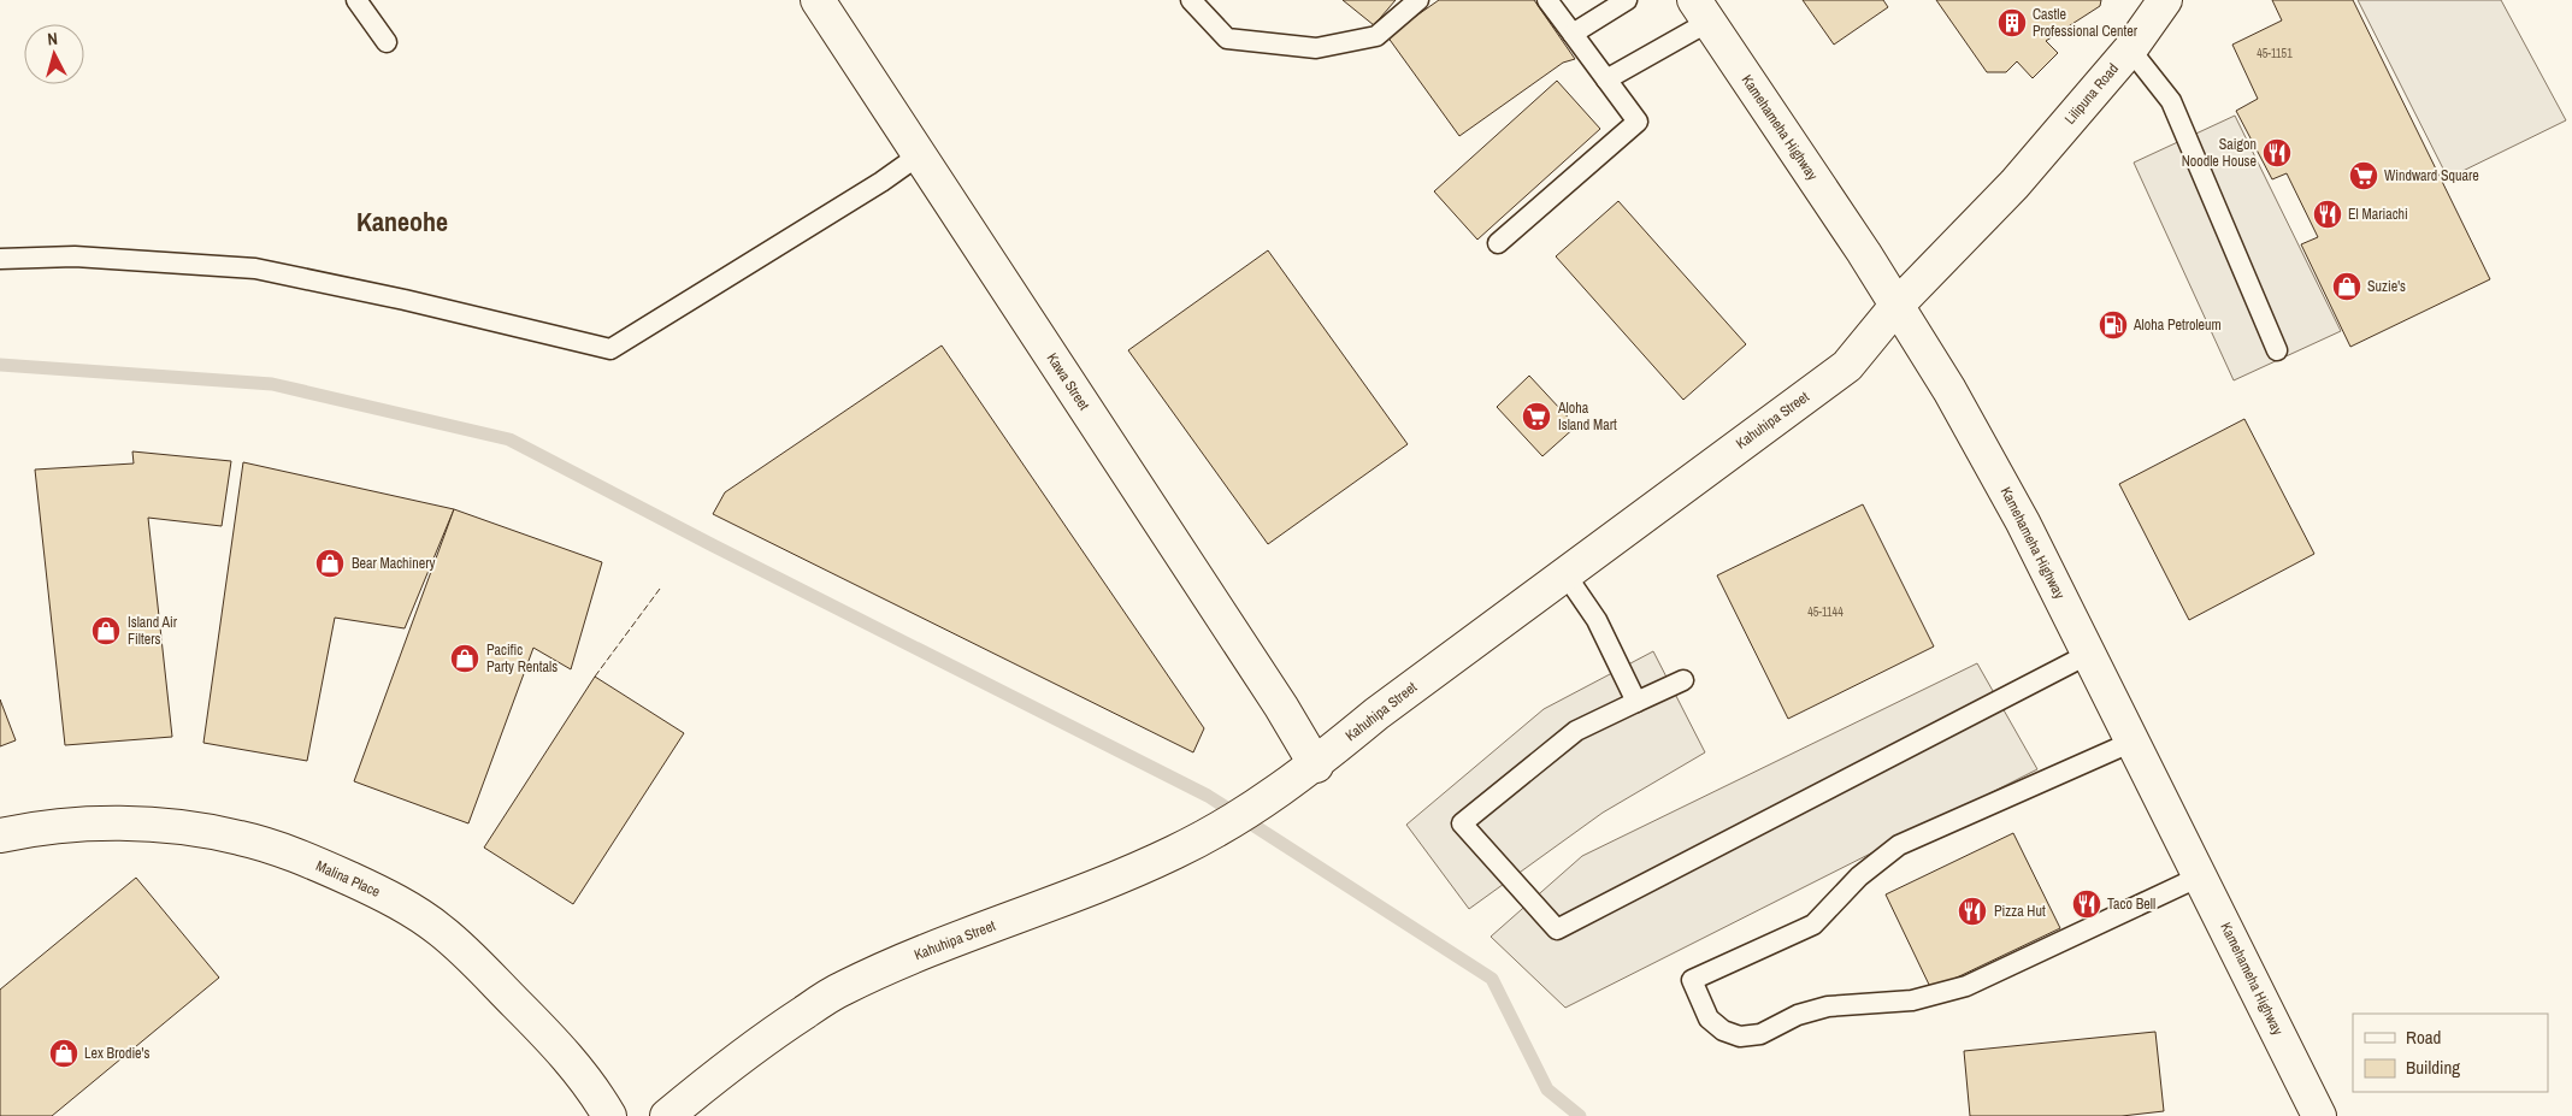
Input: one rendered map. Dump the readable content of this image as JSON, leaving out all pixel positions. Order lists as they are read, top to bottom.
{
  "streets": {
    "street": [
      "Lilipuna Road",
      "Kamehameha Highway",
      "Kawa Street",
      "Kahuhipa Street",
      "Malina Place"
    ]
  },
  "crossings": [
    ["Lilipuna Road", "Kahuhipa Street"],
    ["Kamehameha Highway", "Kahuhipa Street"],
    ["Kawa Street", "Kahuhipa Street"]
  ],
  "districts": ["Kaneohe"],
  "places": {
    "building": ["Castle Professional Center"],
    "restaurant": [
      "Saigon Noodle House",
      "El Mariachi",
      "Taco Bell",
      "Pizza Hut"
    ],
    "supermarket": ["Windward Square", "Aloha Island Mart"],
    "shop": [
      "Suzie's",
      "Bear Machinery",
      "Island Air Filters",
      "Pacific Party Rentals",
      "Lex Brodie's"
    ],
    "fuel station": ["Aloha Petroleum"]
  },
  "house_numbers": ["45-1151", "45-1144"],
  "legend": ["Road", "Building"],
  "north": "top"
}
